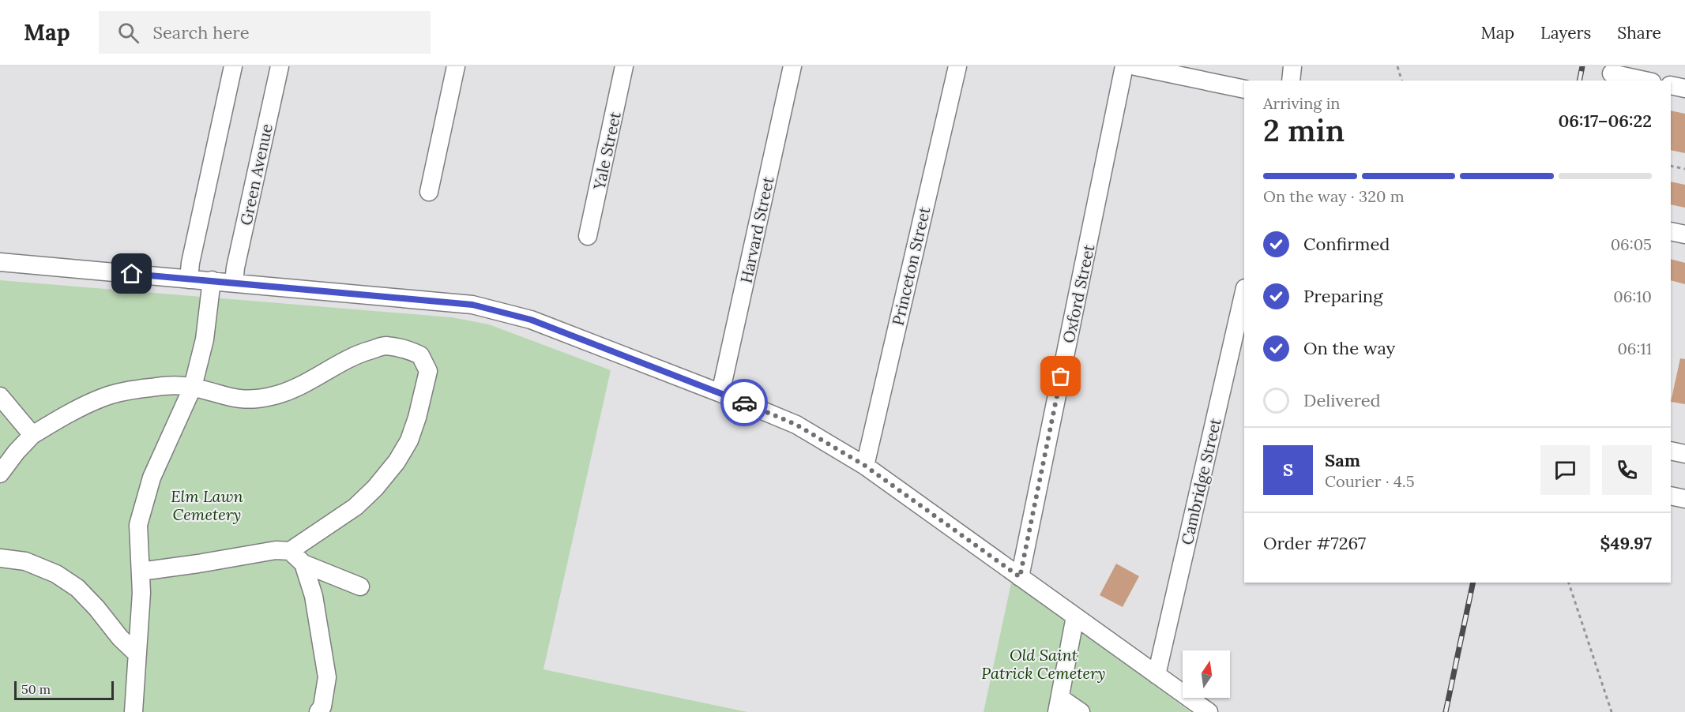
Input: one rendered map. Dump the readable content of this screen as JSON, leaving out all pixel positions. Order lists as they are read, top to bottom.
{
  "streets": {
    "street": [
      "Yale Street",
      "Green Avenue",
      "Harvard Street",
      "Princeton Street",
      "Oxford Street",
      "Cambridge Street"
    ]
  },
  "parks": ["Elm Lawn Cemetery", "Old Saint Patrick Cemetery"],
  "scale_bar": "50 m",
  "north": "top",
  "page": {
    "header": "Map",
    "search": "Search here",
    "nav": ["Map", "Layers", "Share"],
    "heading": ["2 min", "Arriving in", "06:17–06:22"],
    "panel": [
      "Sam",
      "Courier · 4.5",
      "Order #7267",
      "$49.97"
    ],
    "bar": "On the way · 320 m",
    "list": [
      ["Confirmed", "06:05"],
      ["Preparing", "06:10"],
      ["On the way", "06:11"],
      "Delivered"
    ],
    "round": "S",
    "scale": "50 m"
  }
}
